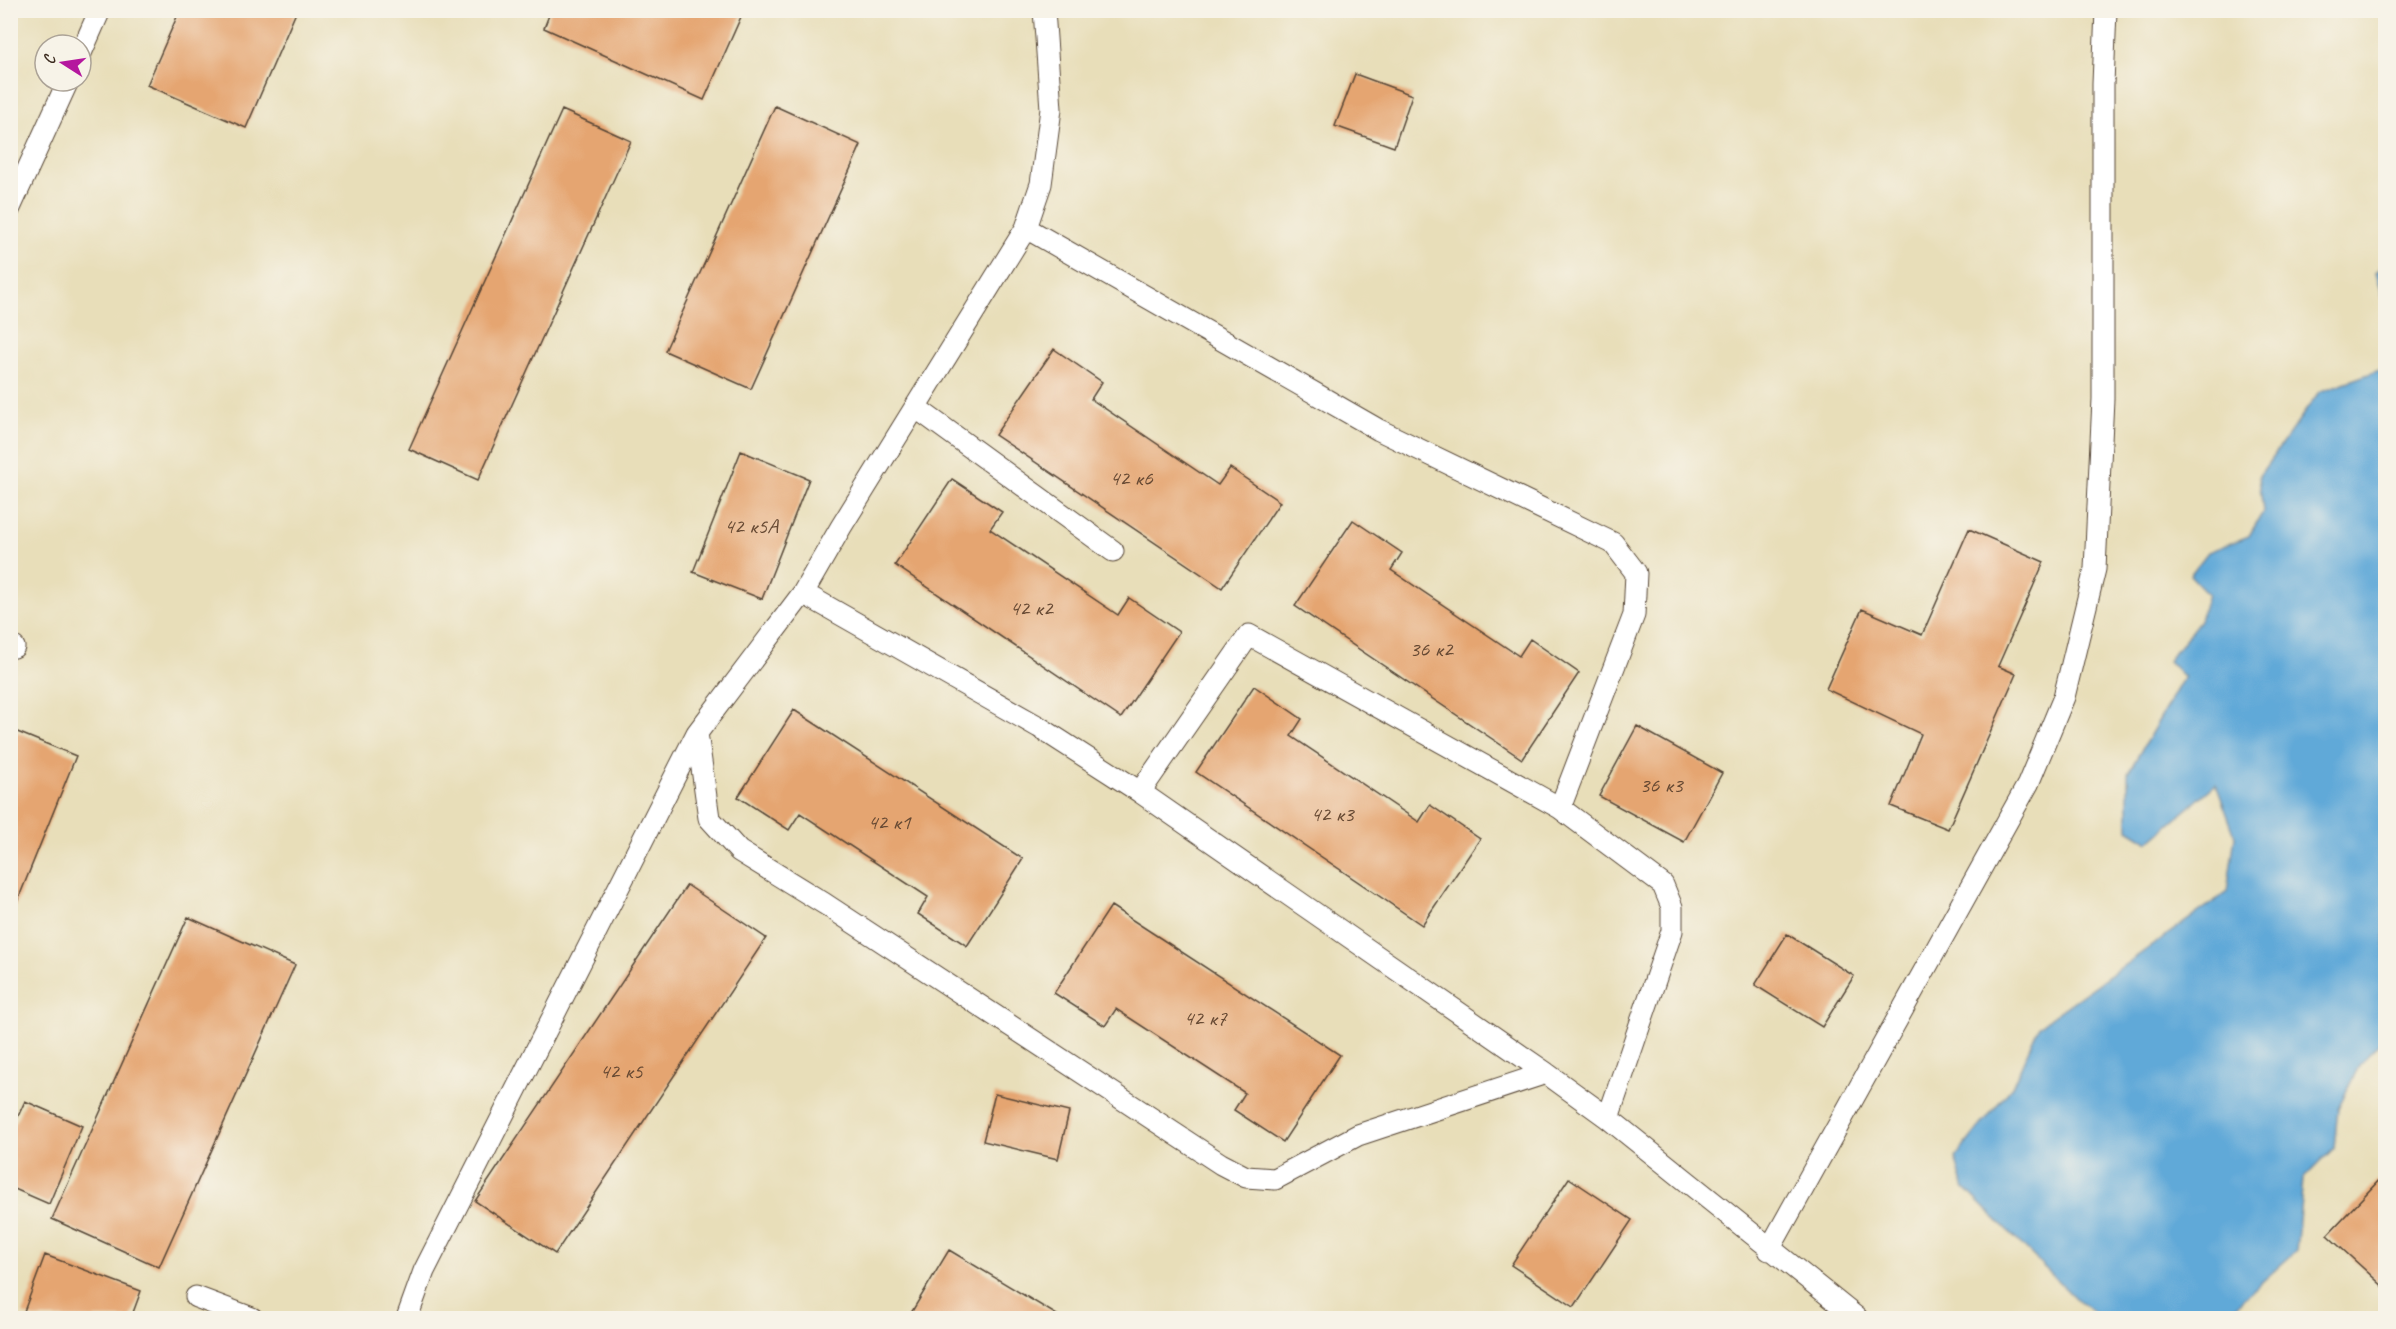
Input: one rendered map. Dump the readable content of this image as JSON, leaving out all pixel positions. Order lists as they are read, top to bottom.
{
  "house_numbers": [
    "42 к6",
    "42 к5А",
    "42 к2",
    "36 к2",
    "36 к3",
    "42 к3",
    "42 к1",
    "42 к7",
    "42 к5"
  ],
  "north": "left"
}
